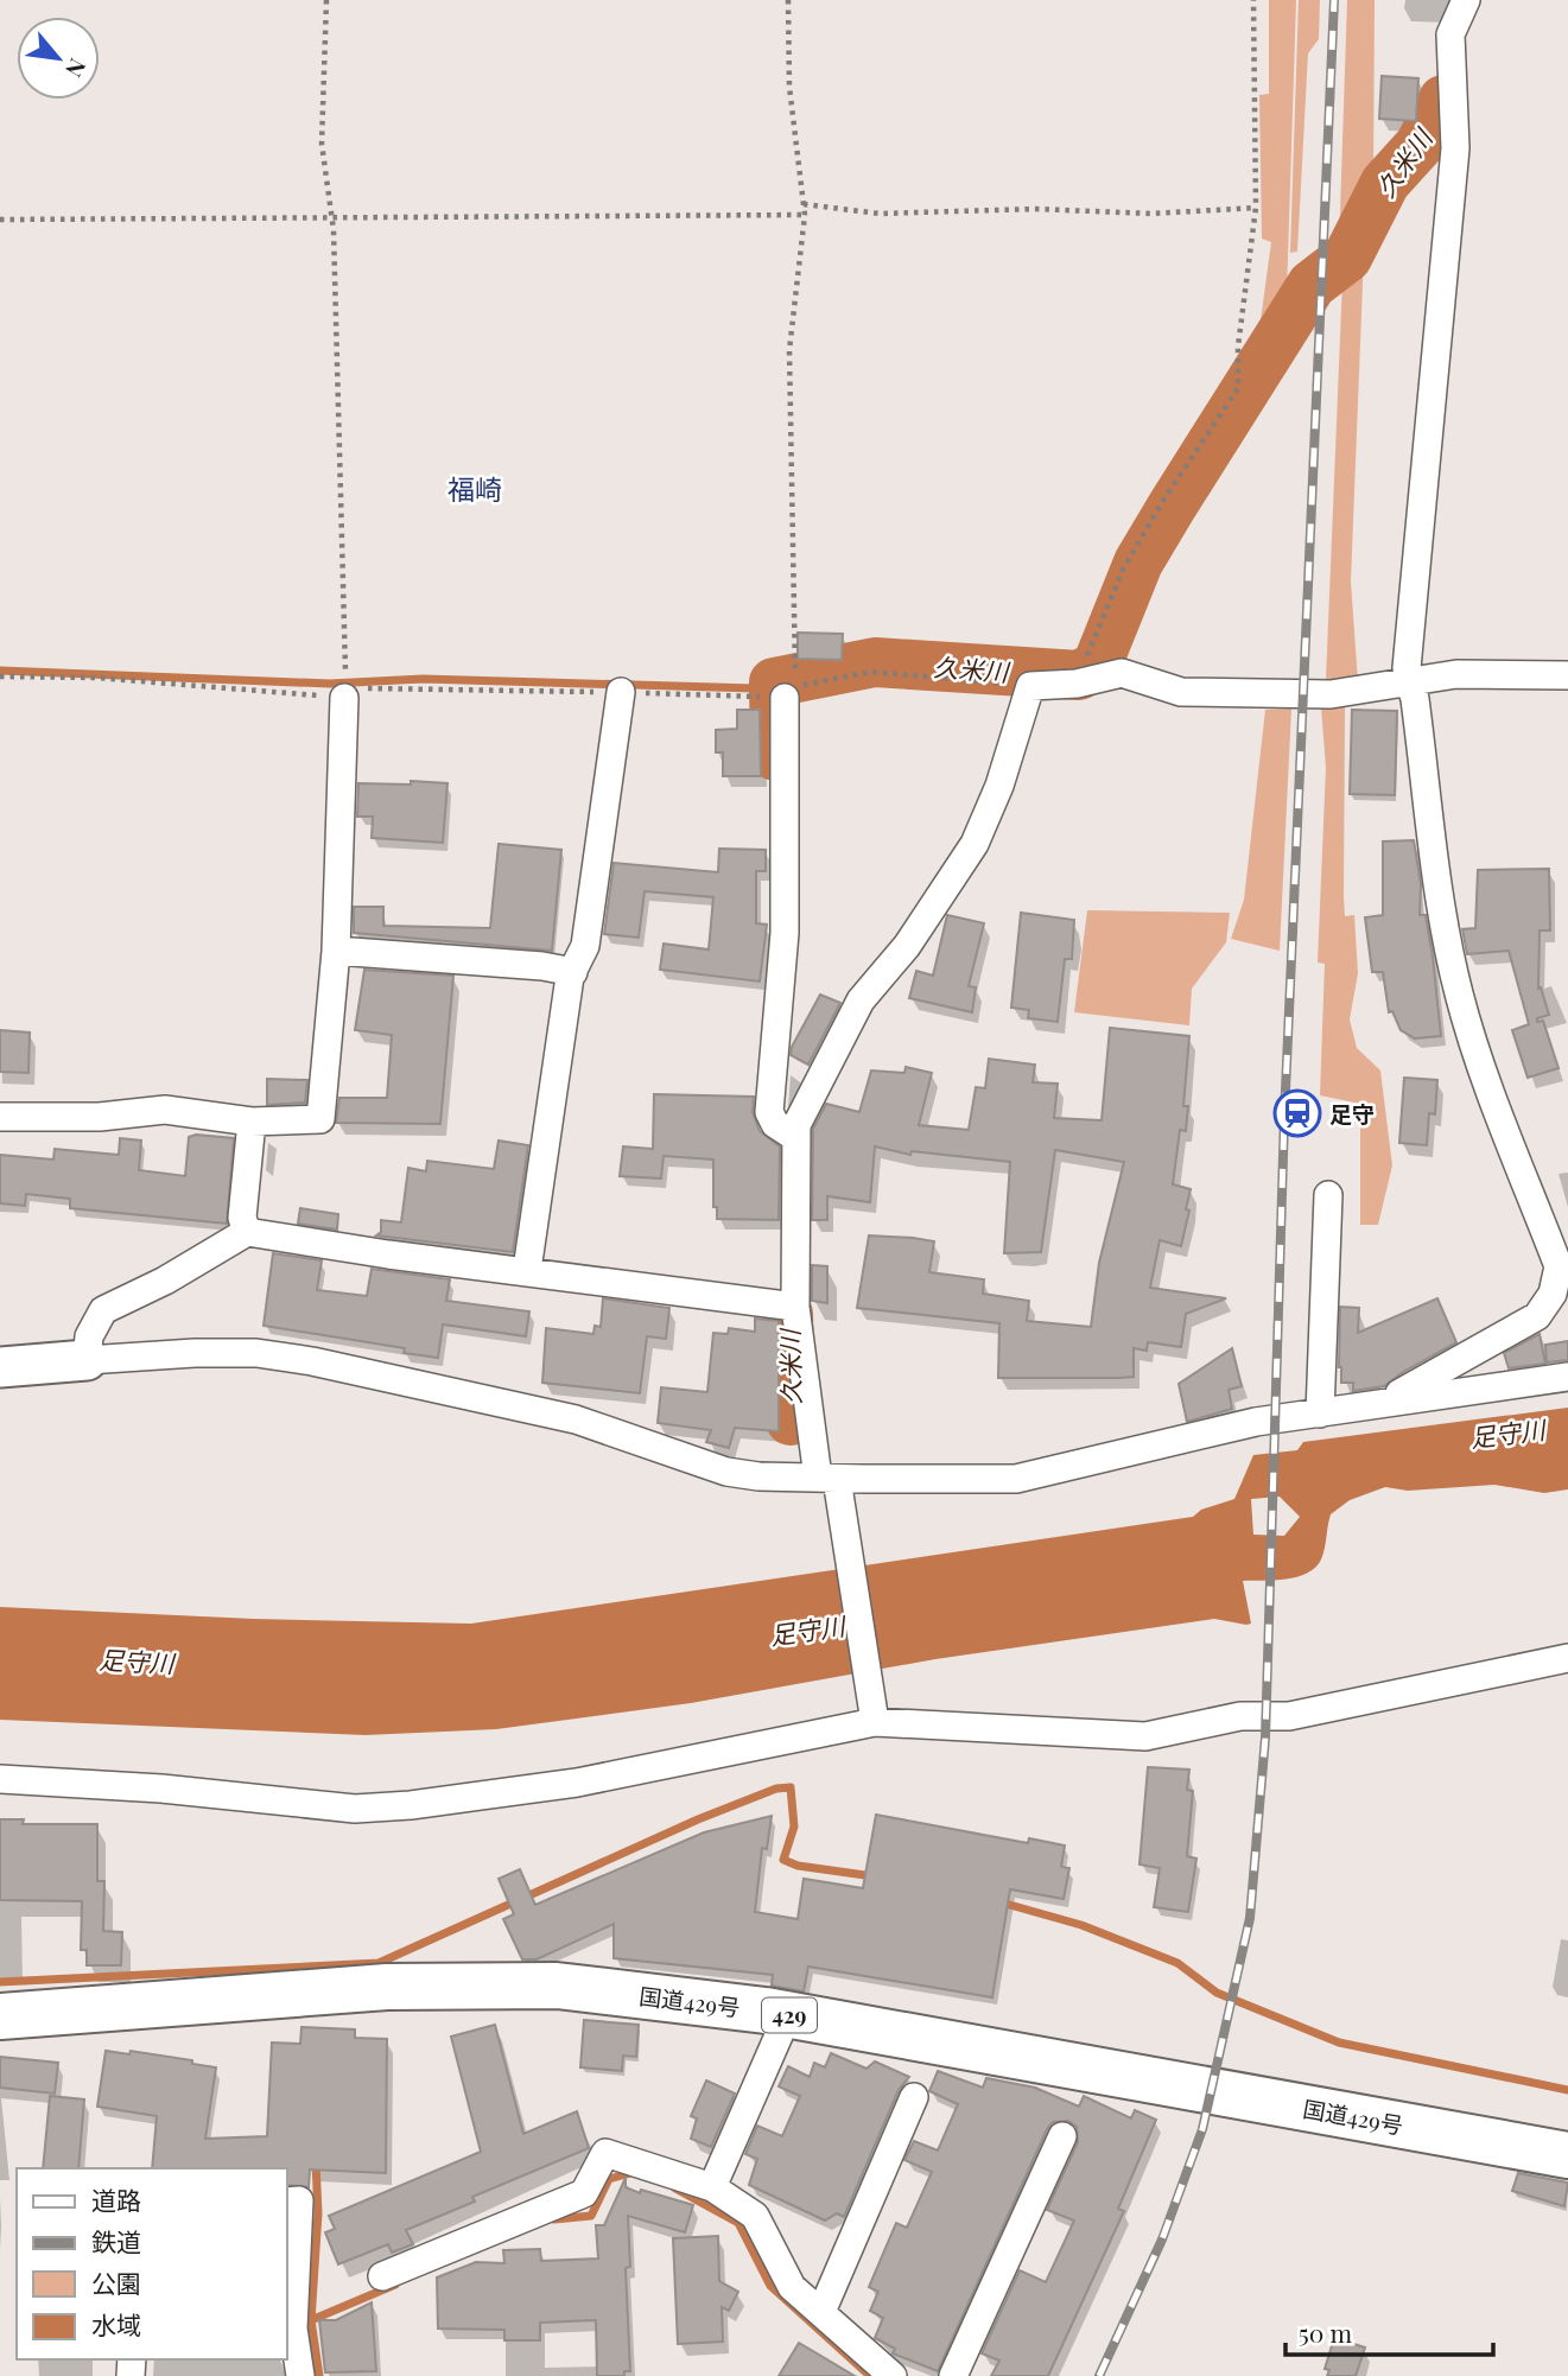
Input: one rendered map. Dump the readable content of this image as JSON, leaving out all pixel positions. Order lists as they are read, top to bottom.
{
  "streets": {
    "highway": ["国道429号", "429"]
  },
  "districts": ["福崎"],
  "water": ["久米川", "足守川"],
  "places": {
    "station": ["足守"]
  },
  "legend": [
    "道路",
    "鉄道",
    "公園",
    "水域"
  ],
  "scale_bar": "50 m",
  "north": "bottom right"
}
